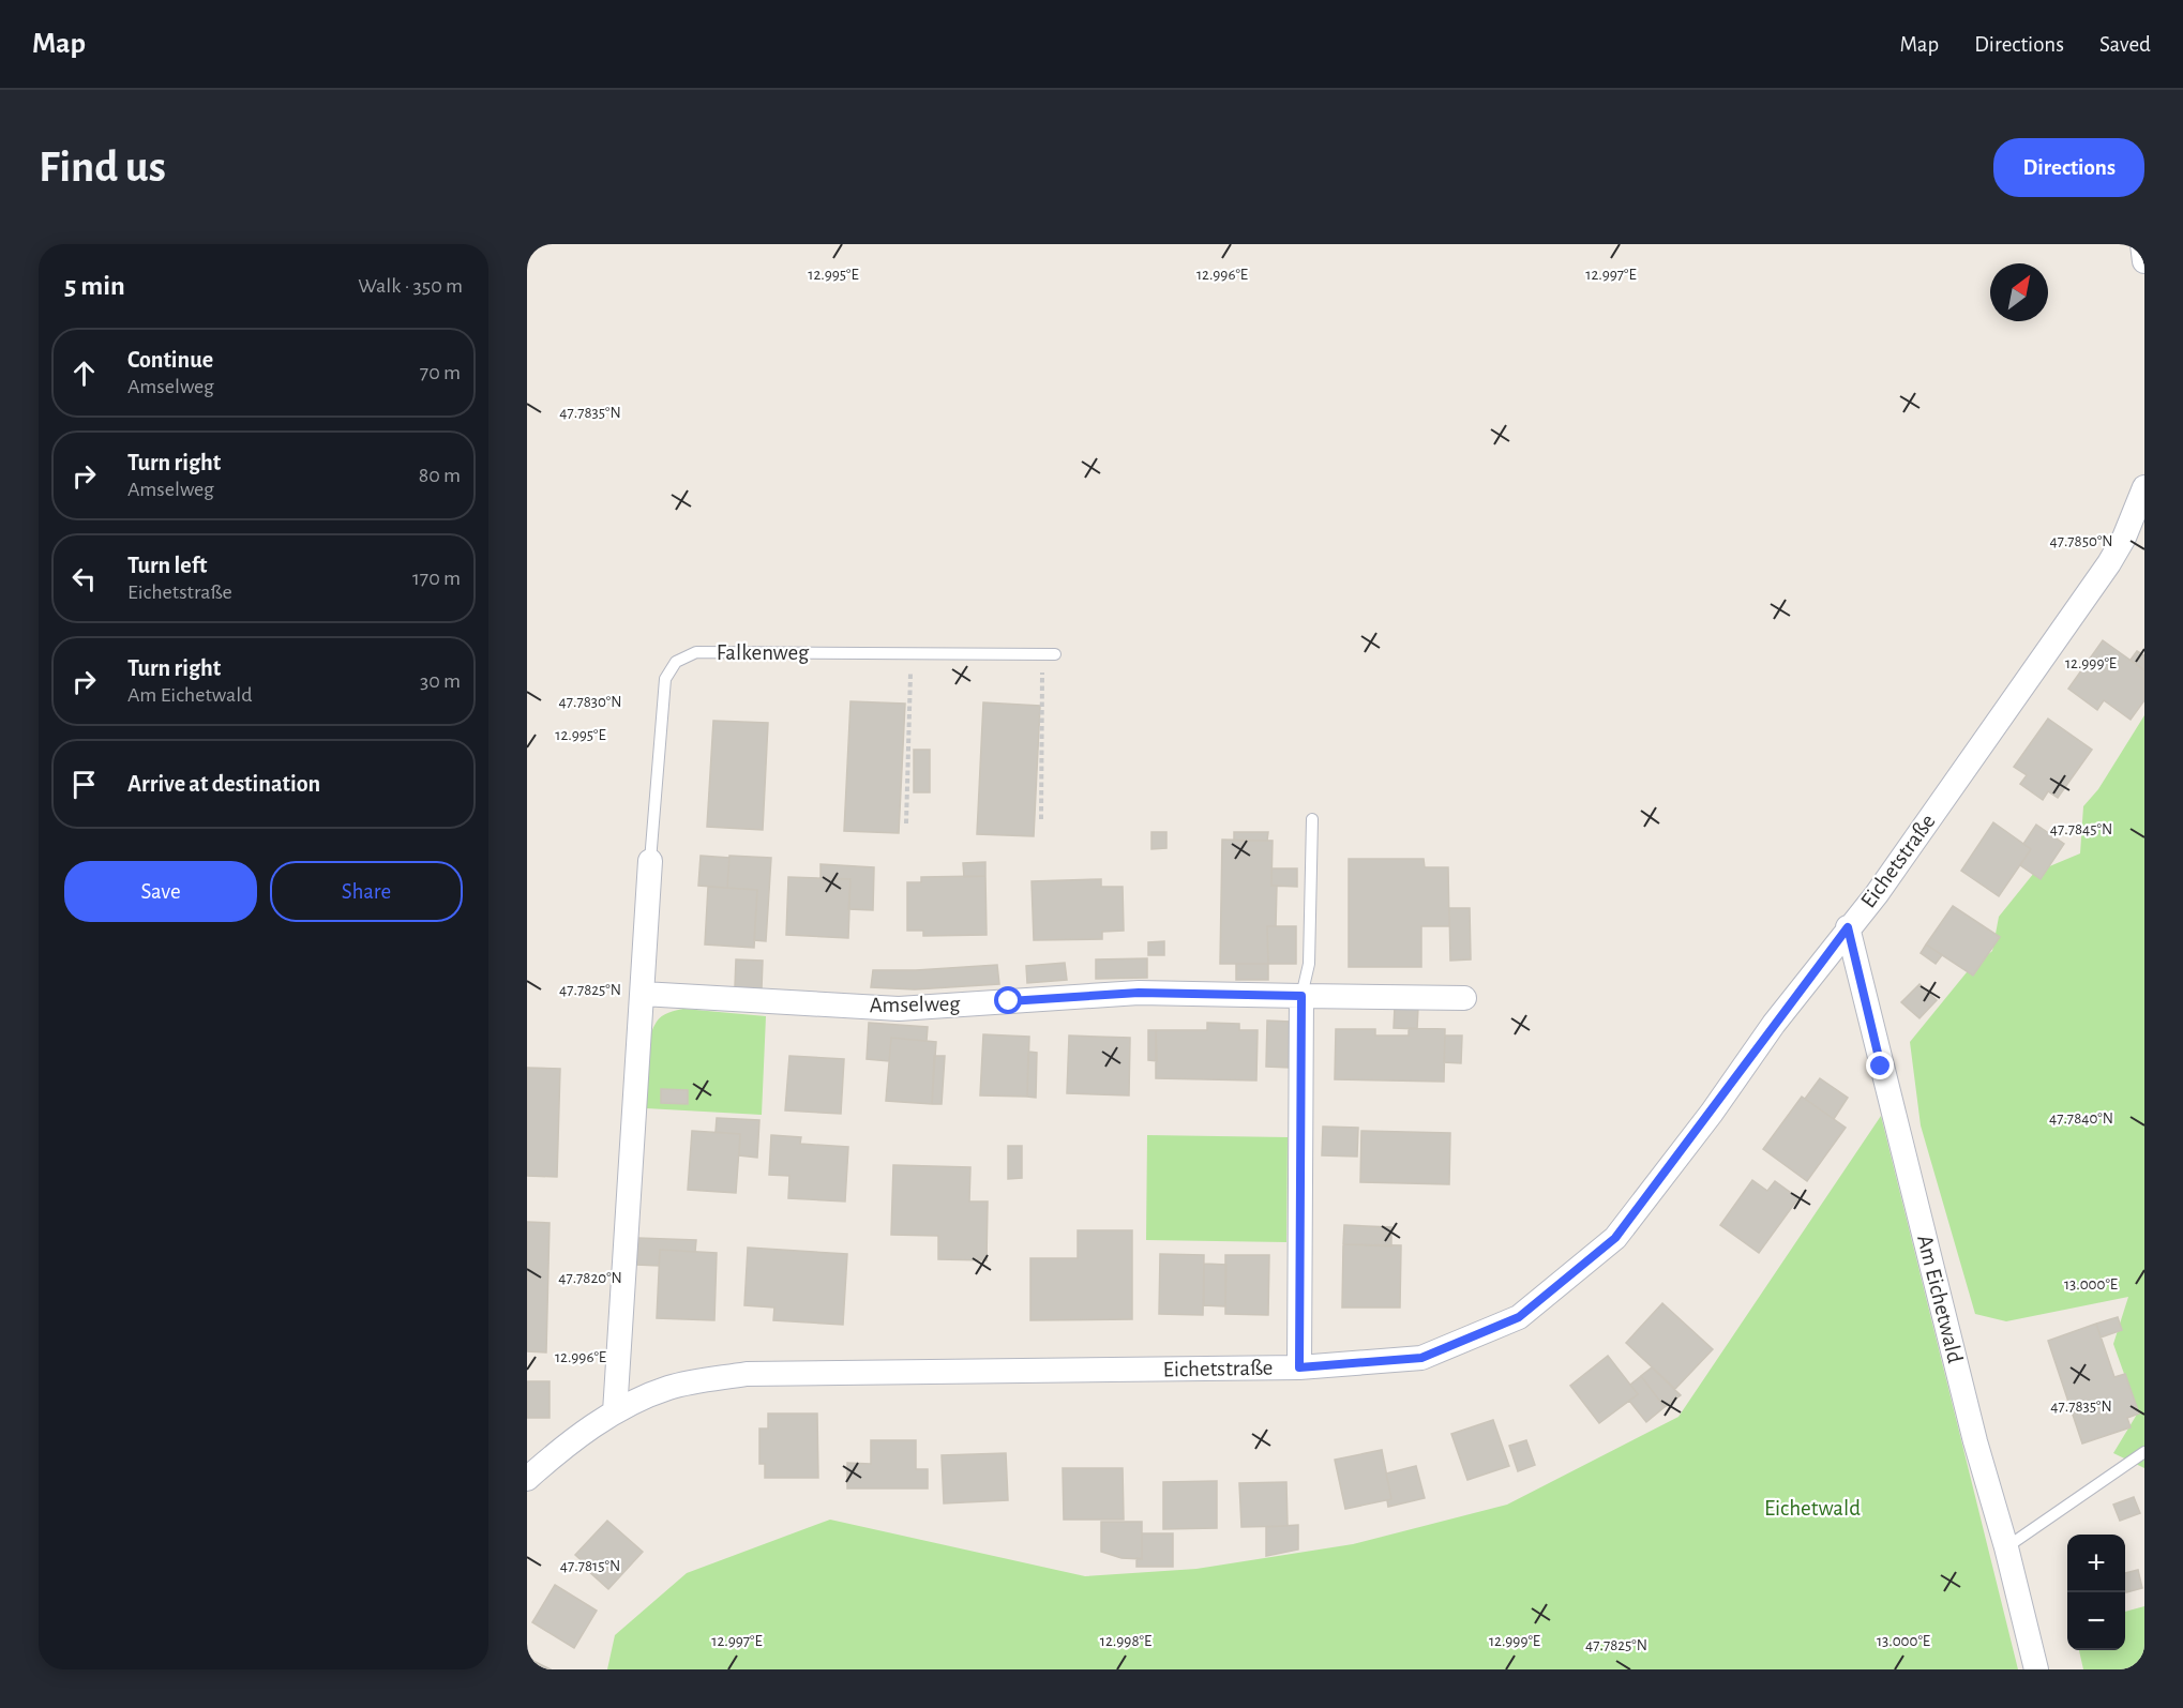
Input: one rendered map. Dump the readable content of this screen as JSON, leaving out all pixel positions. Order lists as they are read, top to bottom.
{
  "streets": {
    "street": ["Eichetstraße", "Amselweg", "Am Eichetwald"],
    "lane": ["Falkenweg"]
  },
  "crossings": [
    ["Eichetstraße", "Am Eichetwald"]
  ],
  "parks": ["Eichetwald"],
  "north": "top right",
  "page": {
    "header": "Map",
    "nav": ["Map", "Directions", "Saved"],
    "buttons": [
      "Directions",
      ["Save", "Share"]
    ],
    "title": "Find us",
    "heading": ["5 min", "Walk · 350 m"],
    "list": [
      ["Continue", "Amselweg", "70 m"],
      ["Turn right", "Amselweg", "80 m"],
      ["Turn left", "Eichetstraße", "170 m"],
      ["Turn right", "Am Eichetwald", "30 m"],
      "Arrive at destination"
    ],
    "map_buttons": ["+", "−"]
  },
  "coordinates": [
    "12.995°E",
    "12.996°E",
    "12.997°E",
    "47.7835°N",
    "47.7850°N",
    "12.999°E",
    "47.7830°N",
    "47.7845°N",
    "47.7825°N",
    "47.7840°N",
    "47.7820°N",
    "13.000°E",
    "47.7815°N",
    "12.998°E"
  ]
}
